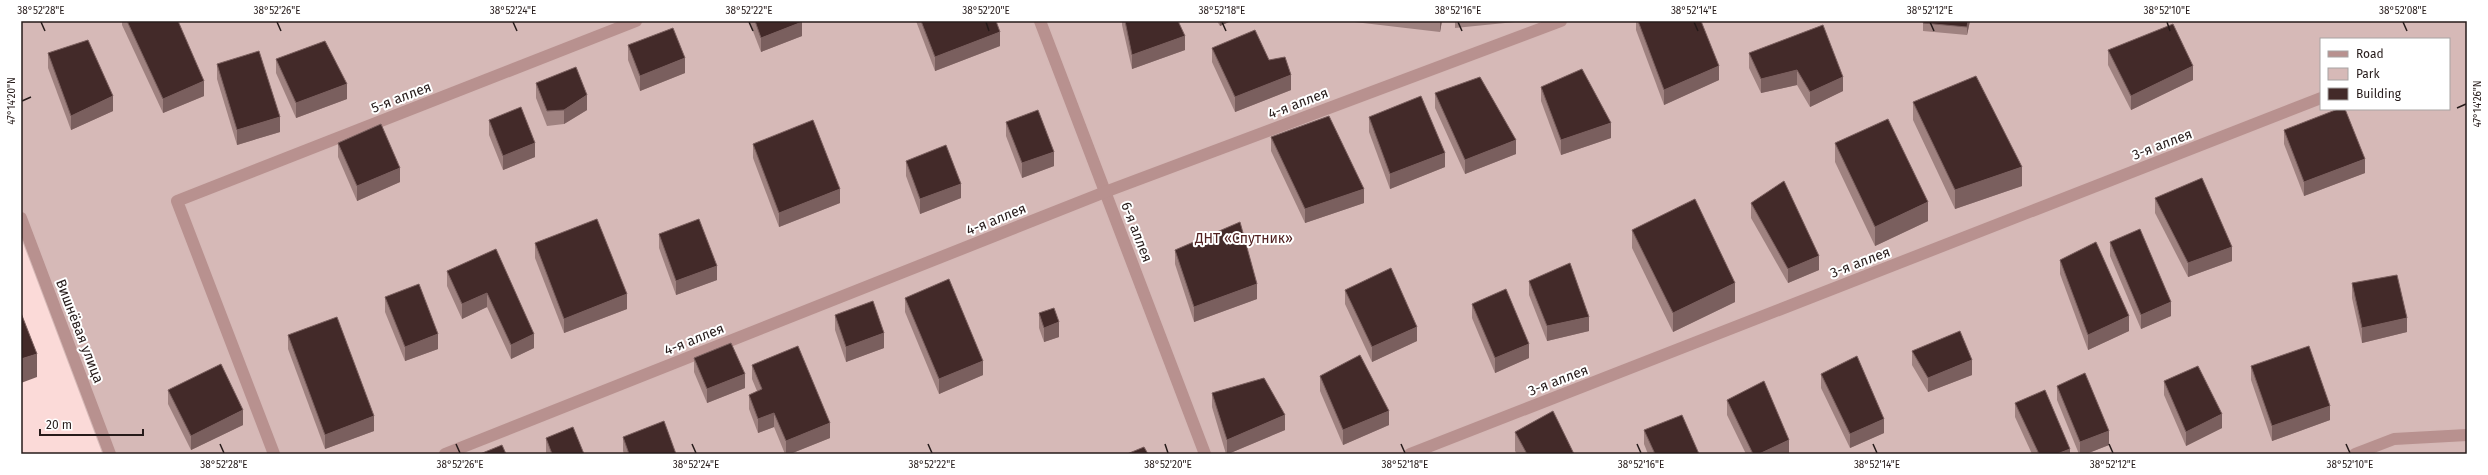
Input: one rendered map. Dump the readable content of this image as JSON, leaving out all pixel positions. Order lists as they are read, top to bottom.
{
  "streets": {
    "street": [
      "5-я аллея",
      "4-я аллея",
      "3-я аллея",
      "6-я аллея",
      "Вишнёвая улица"
    ]
  },
  "crossings": [
    ["4-я аллея", "6-я аллея"]
  ],
  "parks": ["ДНТ «Спутник»"],
  "legend": ["Road", "Park", "Building"],
  "scale_bar": "20 m",
  "coordinates": [
    "38°52'28\"E",
    "38°52'26\"E",
    "38°52'24\"E",
    "38°52'22\"E",
    "38°52'20\"E",
    "38°52'18\"E",
    "38°52'16\"E",
    "38°52'14\"E",
    "38°52'12\"E",
    "38°52'10\"E",
    "38°52'08\"E",
    "47°14'20\"N",
    "47°14'26\"N"
  ]
}
